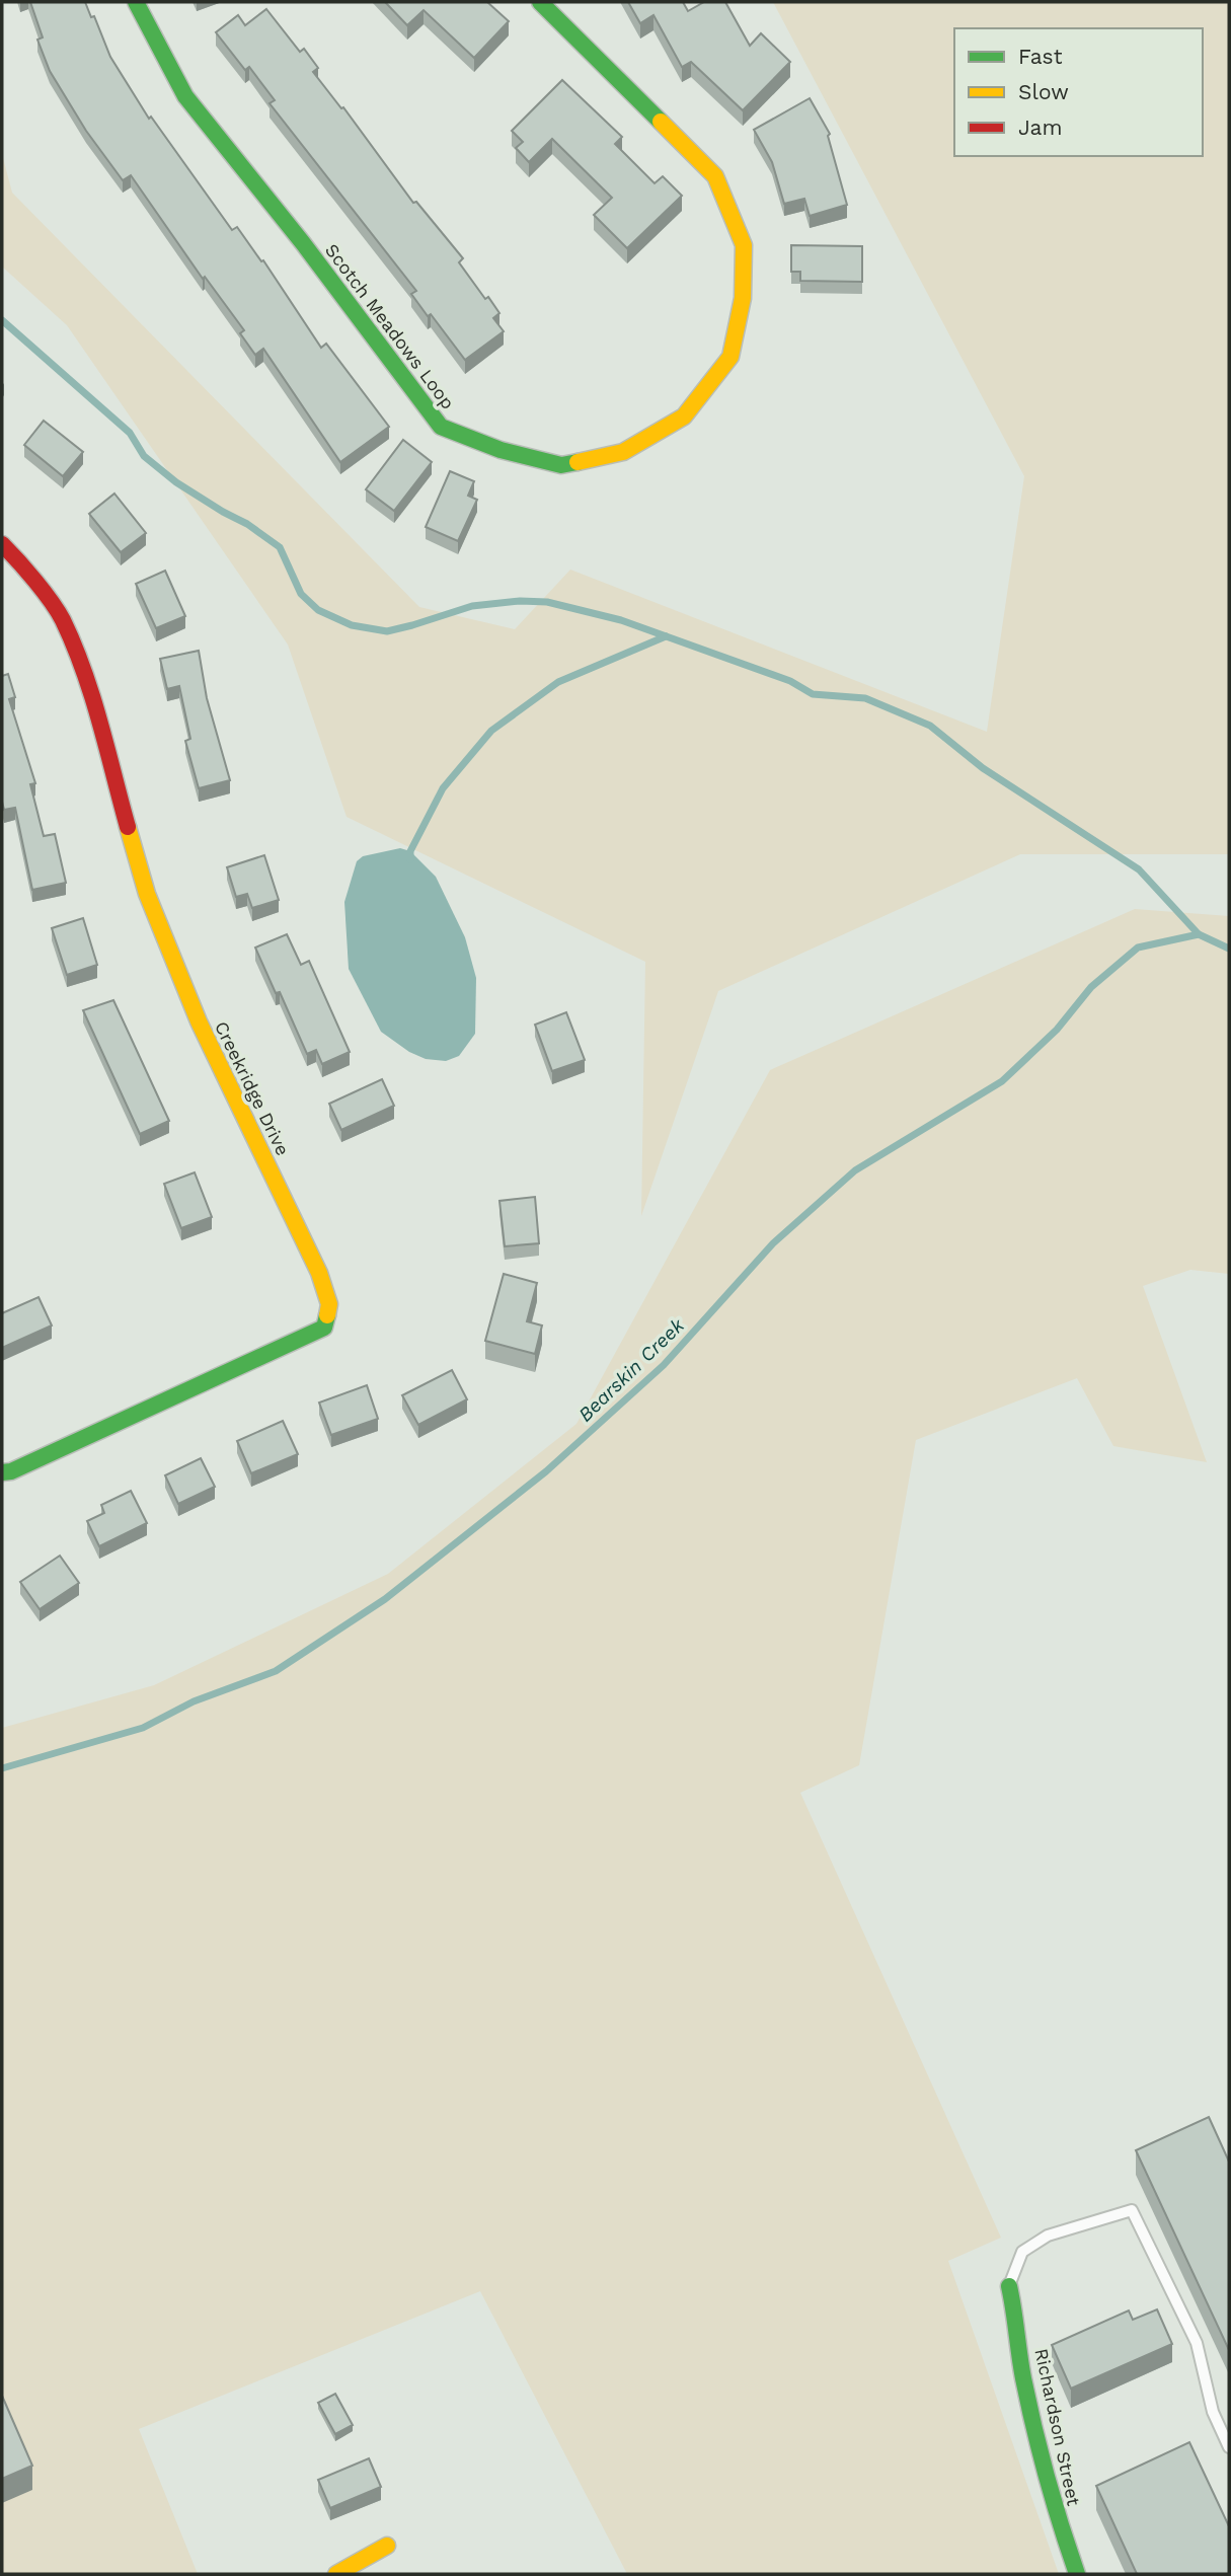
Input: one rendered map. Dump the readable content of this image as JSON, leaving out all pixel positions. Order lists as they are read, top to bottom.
{
  "streets": {
    "street": ["Scotch Meadows Loop", "Creekridge Drive", "Richardson Street"]
  },
  "water": ["Bearskin Creek"],
  "legend": ["Fast", "Slow", "Jam"]
}
